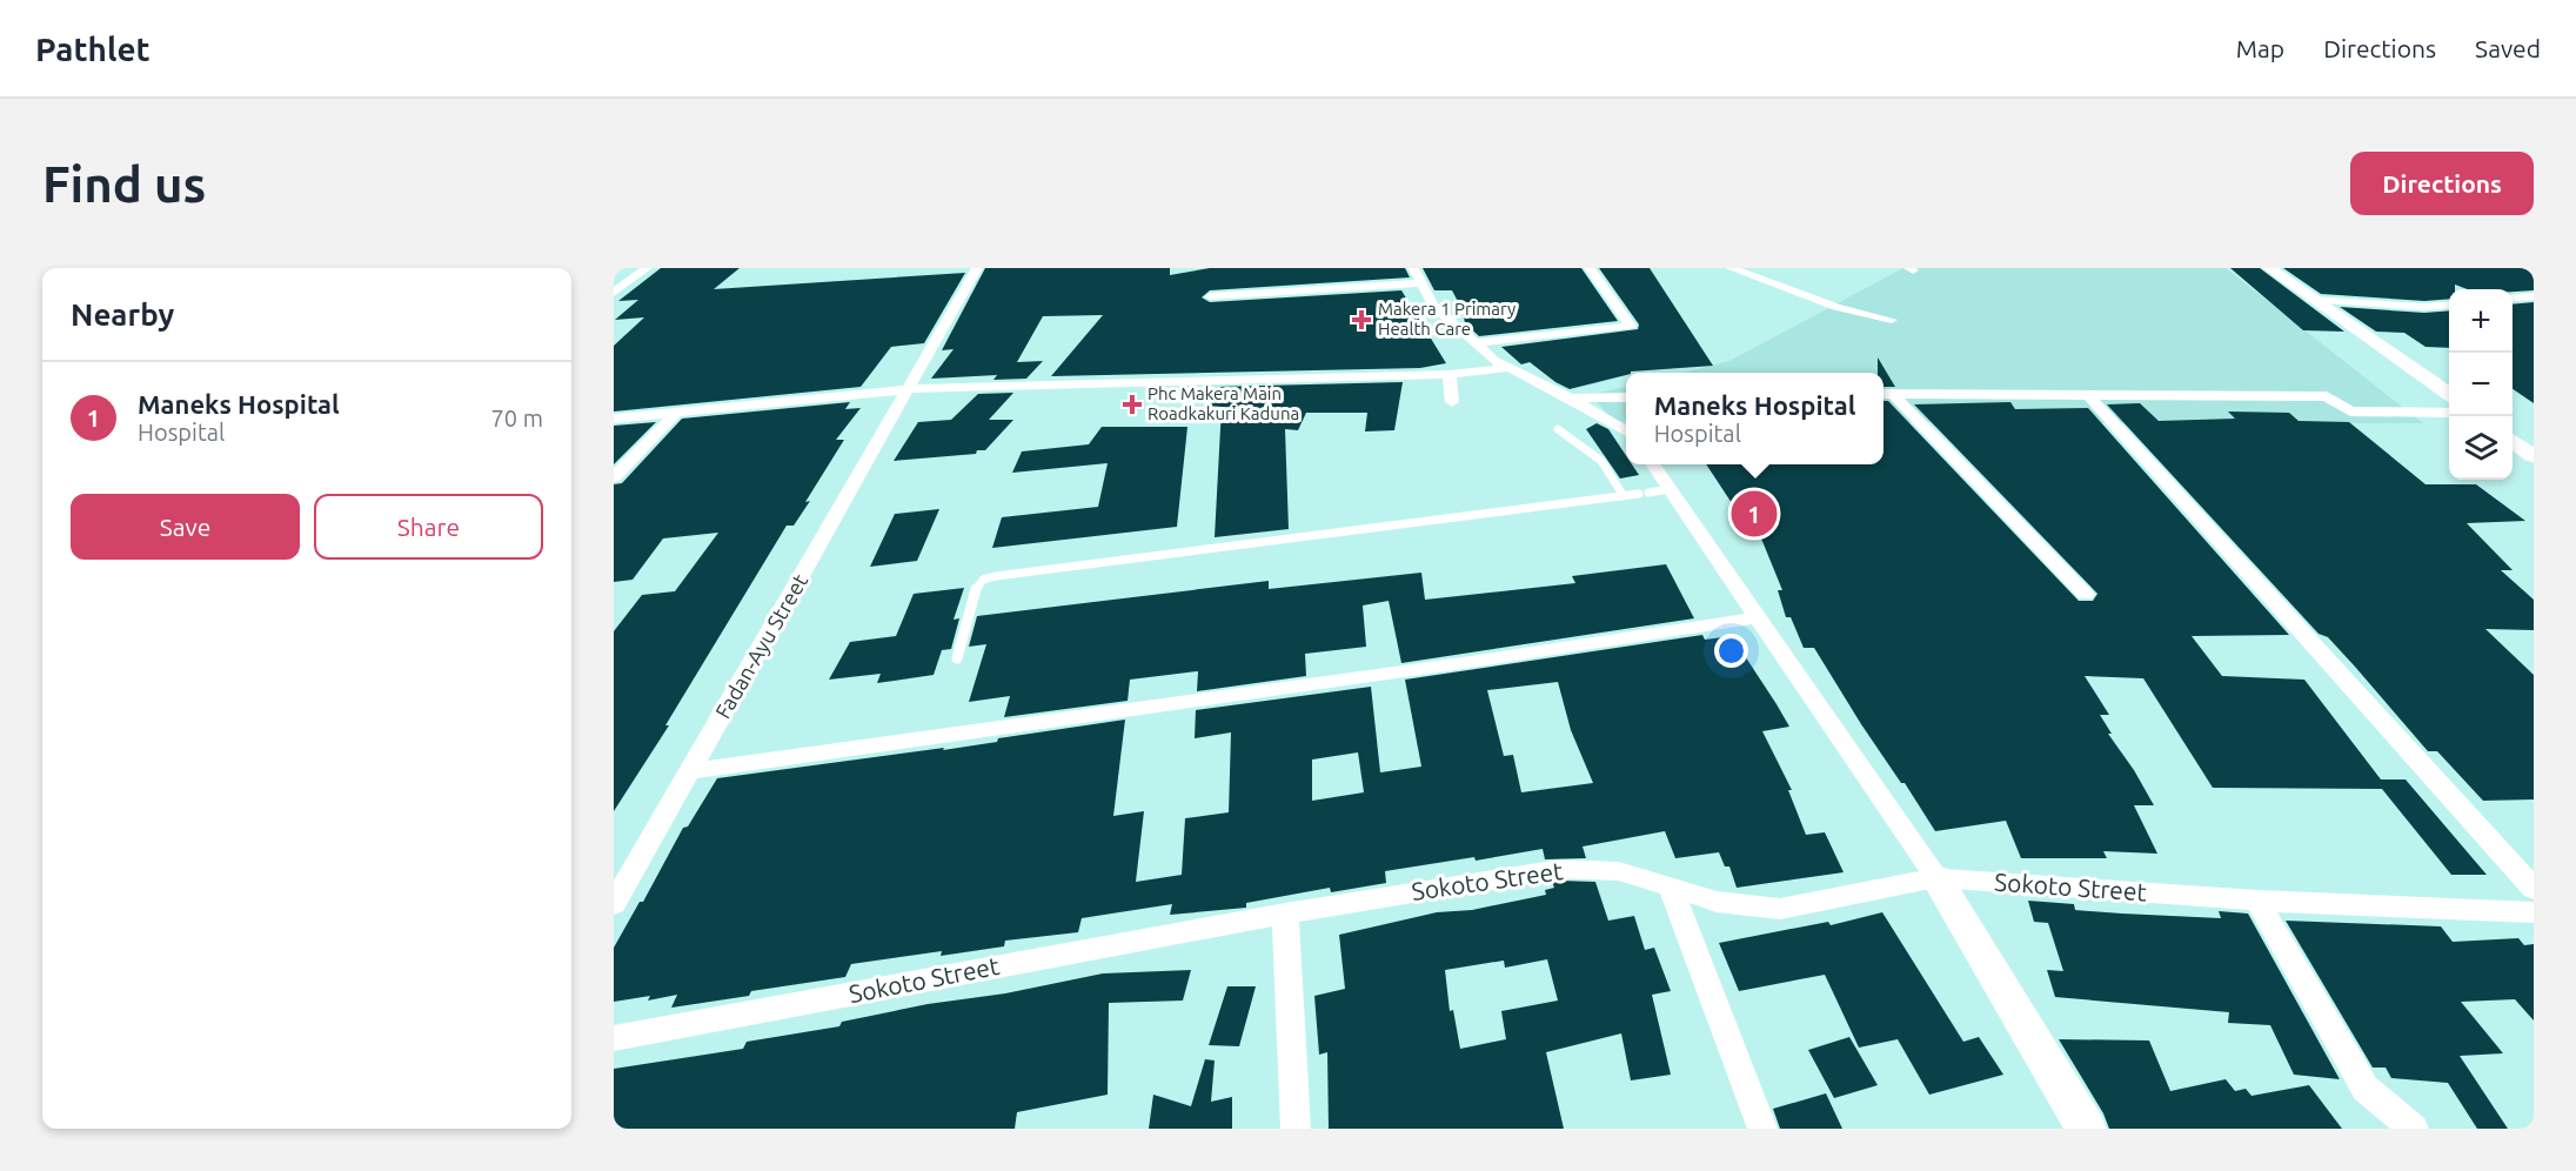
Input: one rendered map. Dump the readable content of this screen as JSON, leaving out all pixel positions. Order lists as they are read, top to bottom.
{
  "streets": {
    "street": ["Fadan-Ayu Street", "Sokoto Street"]
  },
  "places": {
    "health": ["Makera 1 Primary Health Care", "Phc Makera Main Roadkakuri Kaduna"]
  },
  "page": {
    "header": "Pathlet",
    "nav": ["Map", "Directions", "Saved"],
    "buttons": [
      "Directions",
      ["Save", "Share"]
    ],
    "title": "Find us",
    "heading": "Nearby",
    "map_buttons": ["+", "−"],
    "list": [
      {
        "mark": "1",
        "name": "Maneks Hospital",
        "note": "Hospital",
        "value": "70 m"
      }
    ],
    "popup": ["Maneks Hospital", "Hospital"],
    "pins": "1"
  }
}
